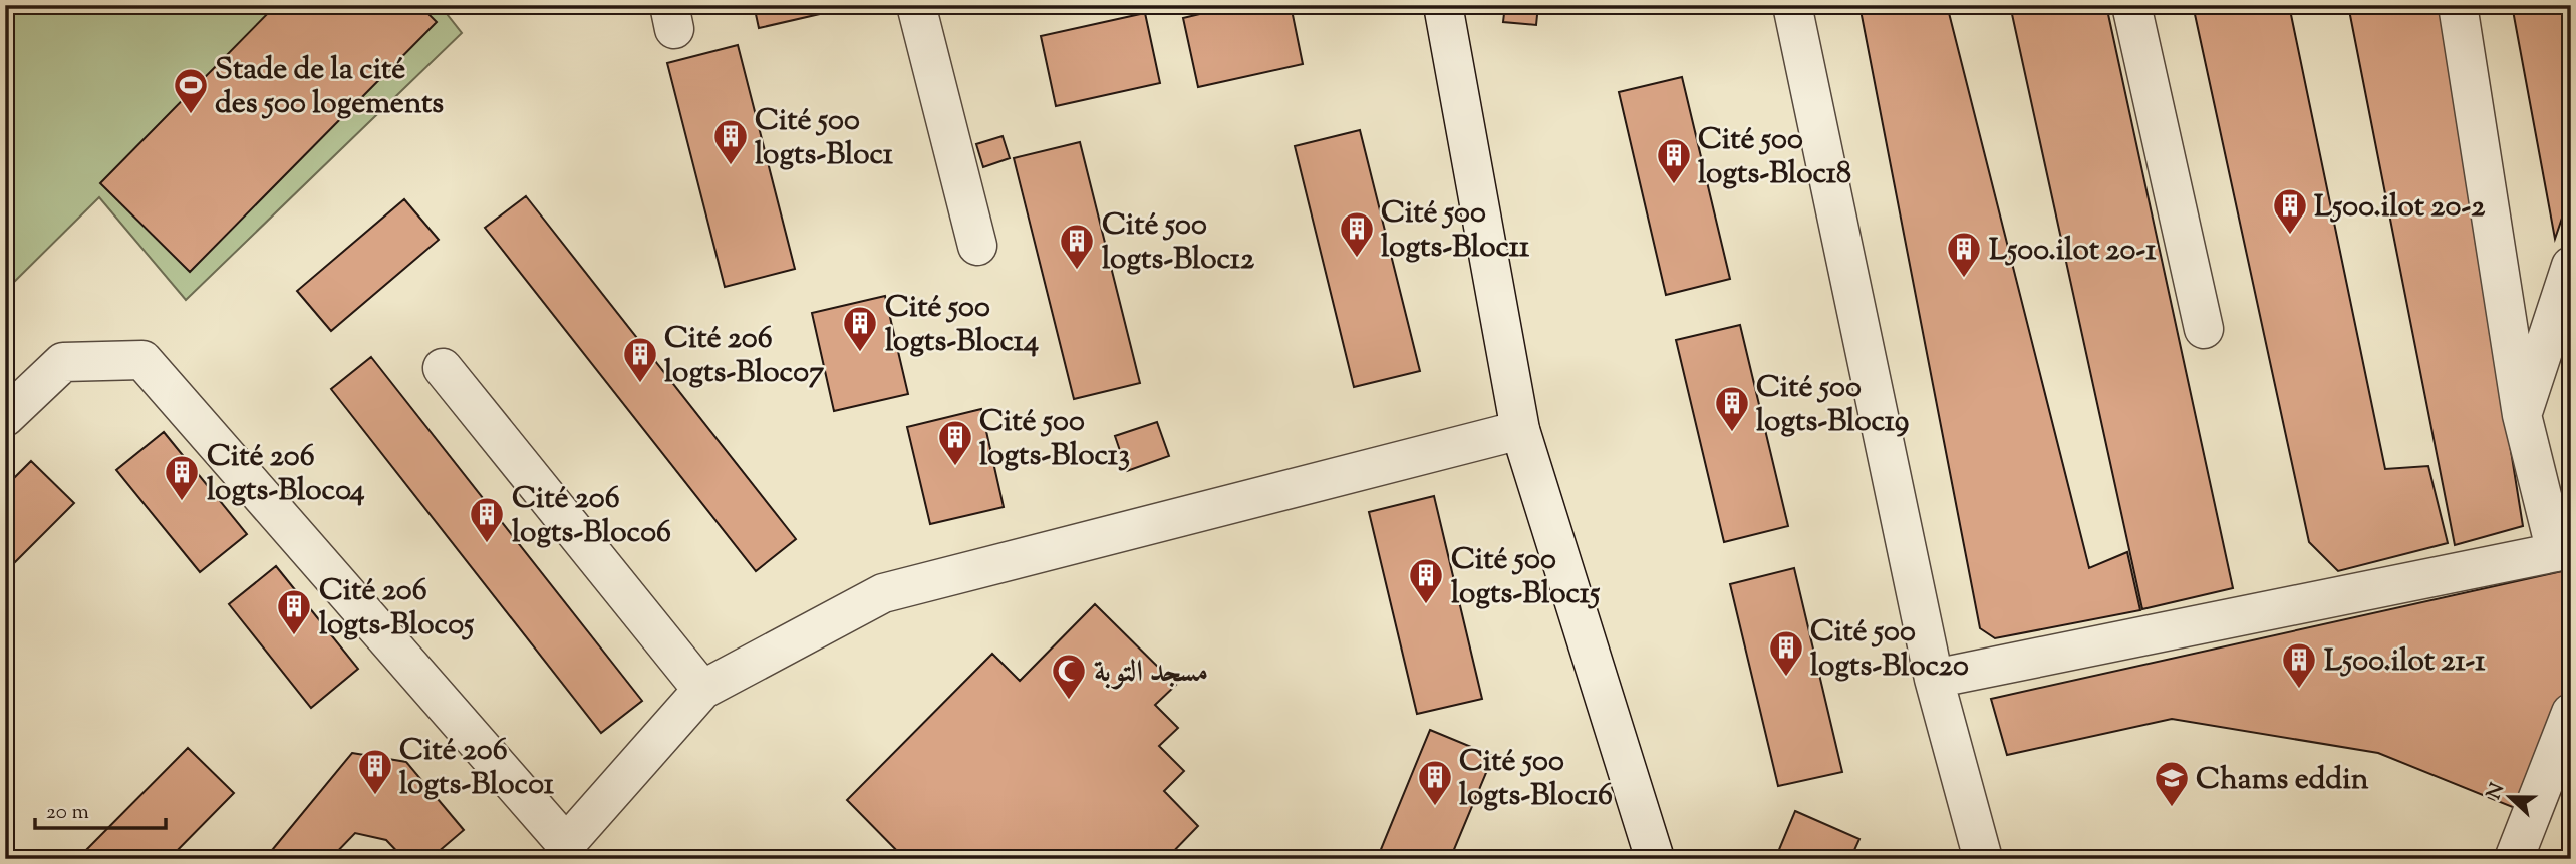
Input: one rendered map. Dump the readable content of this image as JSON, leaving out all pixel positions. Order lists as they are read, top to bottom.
{
  "places": {
    "sports": ["Stade de la cité des 500 logements"],
    "building": [
      "Cité 500 logts-Bloc1",
      "Cité 500 logts-Bloc18",
      "L500.ilot 20-2",
      "Cité 500 logts-Bloc11",
      "Cité 500 logts-Bloc12",
      "L500.ilot 20-1",
      "Cité 500 logts-Bloc14",
      "Cité 206 logts-Bloc07",
      "Cité 500 logts-Bloc19",
      "Cité 500 logts-Bloc13",
      "Cité 206 logts-Bloc04",
      "Cité 206 logts-Bloc06",
      "Cité 500 logts-Bloc15",
      "Cité 206 logts-Bloc05",
      "Cité 500 logts-Bloc20",
      "L500.ilot 21-1",
      "Cité 206 logts-Bloc01",
      "Cité 500 logts-Bloc16"
    ],
    "mosque": ["مسجد التوبة"],
    "school or university": ["Chams eddin"]
  },
  "scale_bar": "20 m",
  "north": "left"
}
